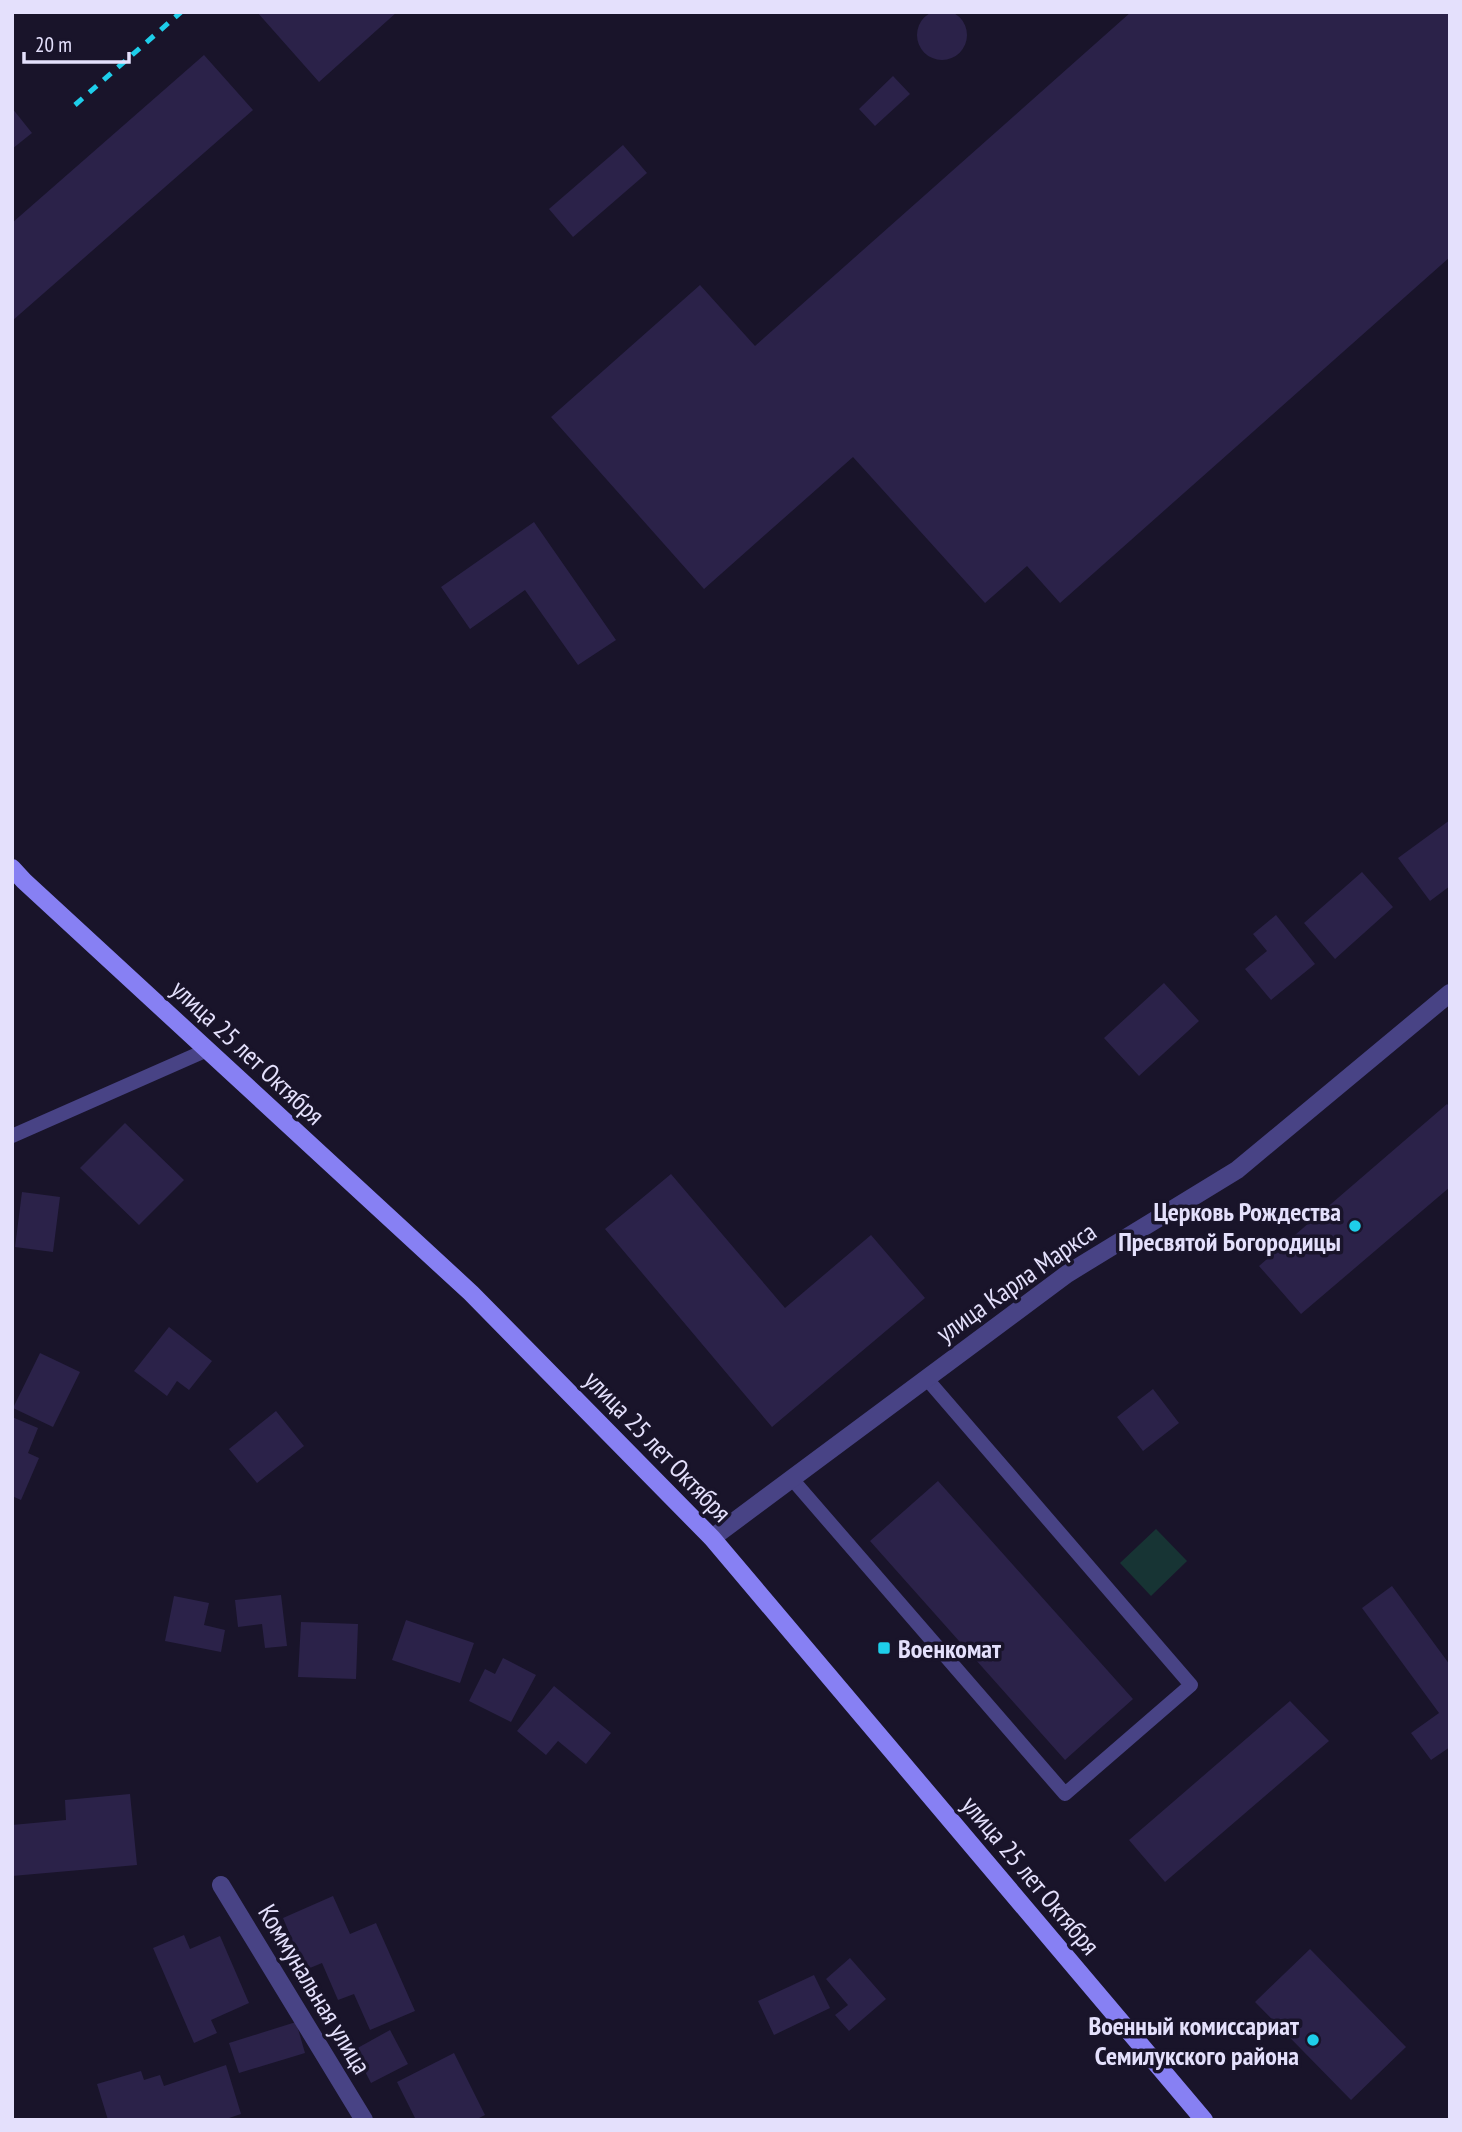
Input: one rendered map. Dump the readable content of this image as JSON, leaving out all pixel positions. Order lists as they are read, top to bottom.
{
  "streets": {
    "street": ["улица 25 лет Октября", "улица Карла Маркса", "Коммунальная улица"]
  },
  "crossings": [
    ["улица 25 лет Октября", "улица Карла Маркса"]
  ],
  "places": {
    "other": ["Церковь Рождества Пресвятой Богородицы", "Военный комиссариат Семилукского района"],
    "transit": ["Военкомат"]
  },
  "scale_bar": "20 m"
}
